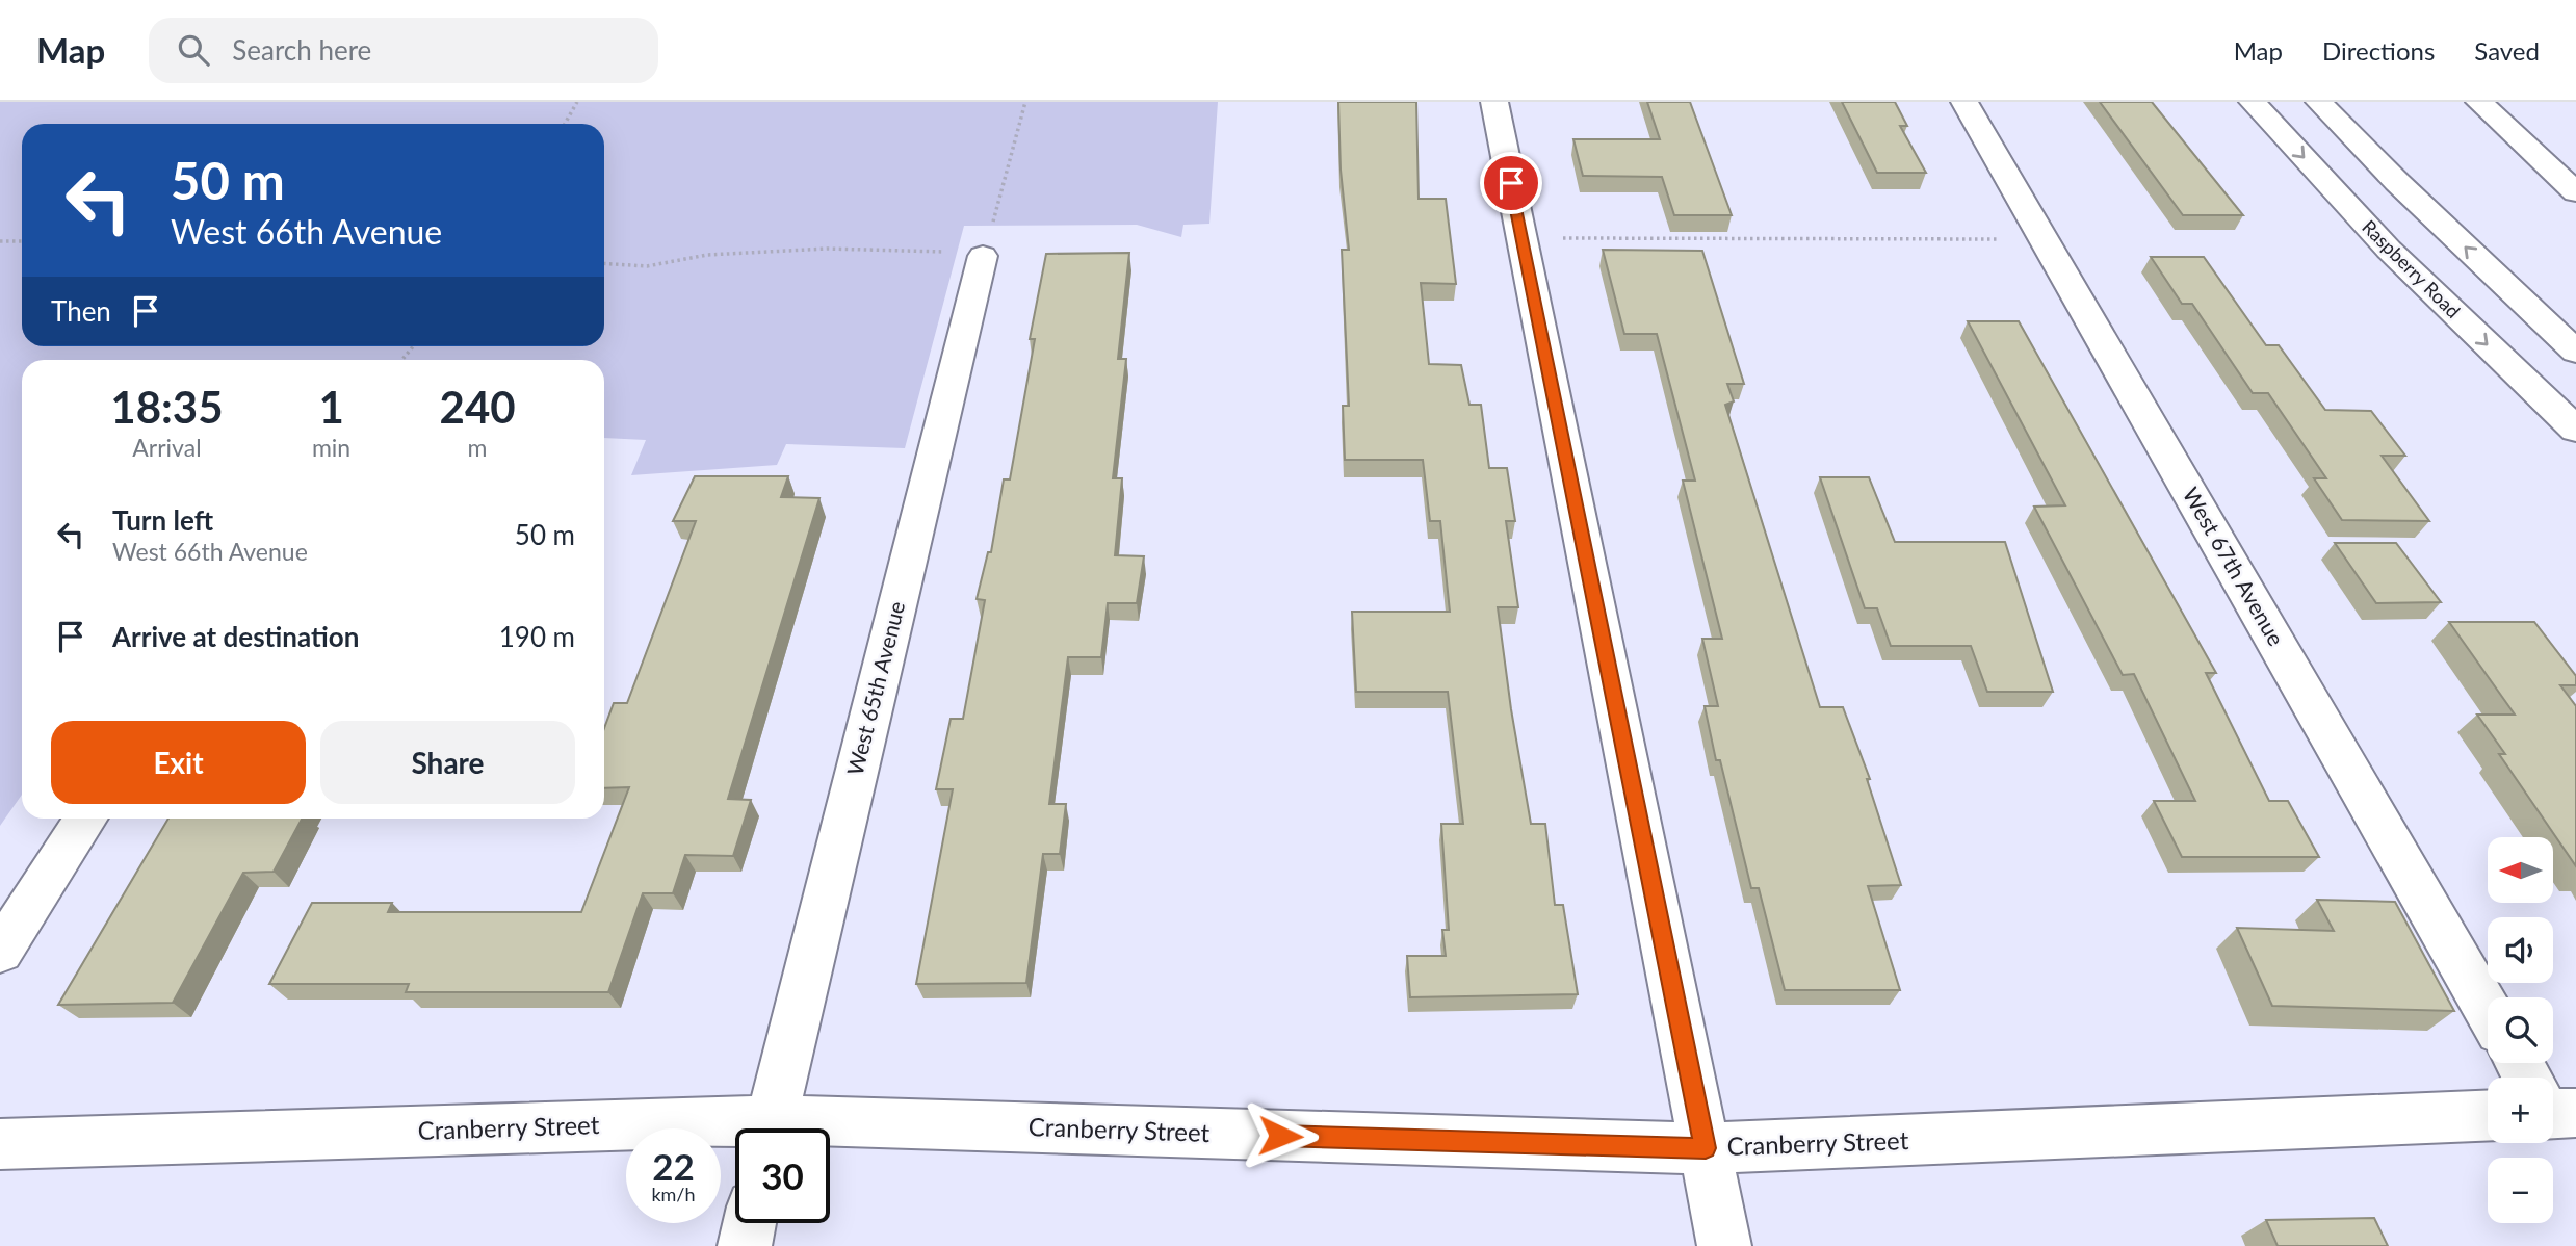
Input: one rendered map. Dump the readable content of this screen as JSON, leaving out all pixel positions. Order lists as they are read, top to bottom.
{
  "streets": {
    "street": [
      "Raspberry Road",
      "West 67th Avenue",
      "West 65th Avenue",
      "Cranberry Street"
    ]
  },
  "north": "left",
  "page": {
    "header": "Map",
    "search": "Search here",
    "nav": ["Map", "Directions", "Saved"],
    "turn": ["50 m", "West 66th Avenue"],
    "then": "Then",
    "eta": [
      "18:35",
      "Arrival",
      "1",
      "min",
      "240",
      "m"
    ],
    "list": [
      {
        "name": "Turn left",
        "note": "West 66th Avenue",
        "value": "50 m"
      },
      {
        "name": "Arrive at destination",
        "value": "190 m"
      }
    ],
    "buttons": ["Exit", "Share"],
    "map_buttons": ["+", "−"],
    "speed": "22 km/h",
    "limit": "30"
  }
}
